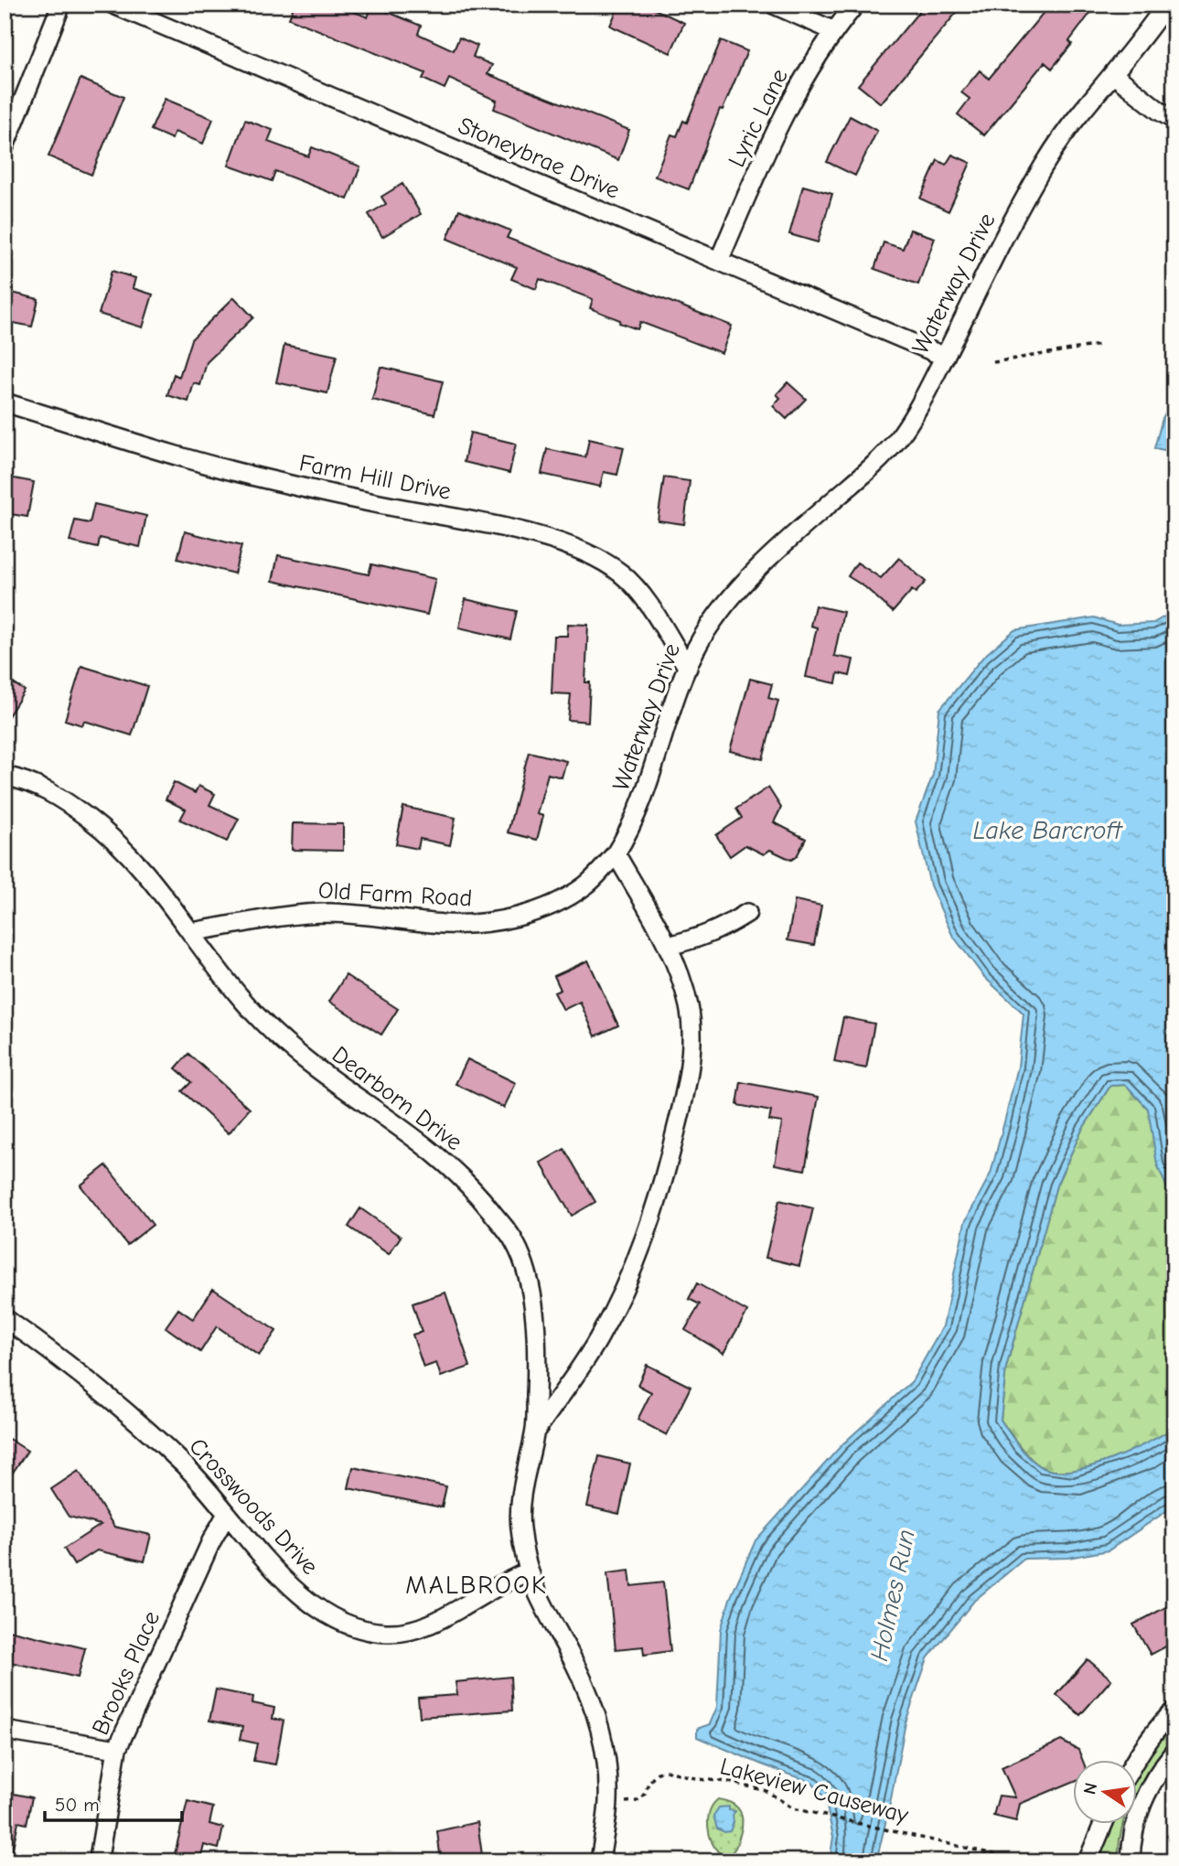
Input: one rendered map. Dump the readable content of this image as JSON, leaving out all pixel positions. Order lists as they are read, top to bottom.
{
  "streets": {
    "street": [
      "Lyric Lane",
      "Stoneybrae Drive",
      "Waterway Drive",
      "Farm Hill Drive",
      "Old Farm Road",
      "Dearborn Drive",
      "Crosswoods Drive",
      "Brooks Place"
    ],
    "path": ["Lakeview Causeway"]
  },
  "crossings": [
    ["Lyric Lane", "Stoneybrae Drive"],
    ["Stoneybrae Drive", "Waterway Drive"],
    ["Waterway Drive", "Farm Hill Drive"],
    ["Waterway Drive", "Old Farm Road"],
    ["Old Farm Road", "Dearborn Drive"],
    ["Dearborn Drive", "Crosswoods Drive"],
    ["Dearborn Drive", "Lakeview Causeway"],
    ["Crosswoods Drive", "Brooks Place"]
  ],
  "districts": ["MALBROOK"],
  "water": ["Lake Barcroft", "Holmes Run"],
  "scale_bar": "50 m",
  "north": "left"
}
